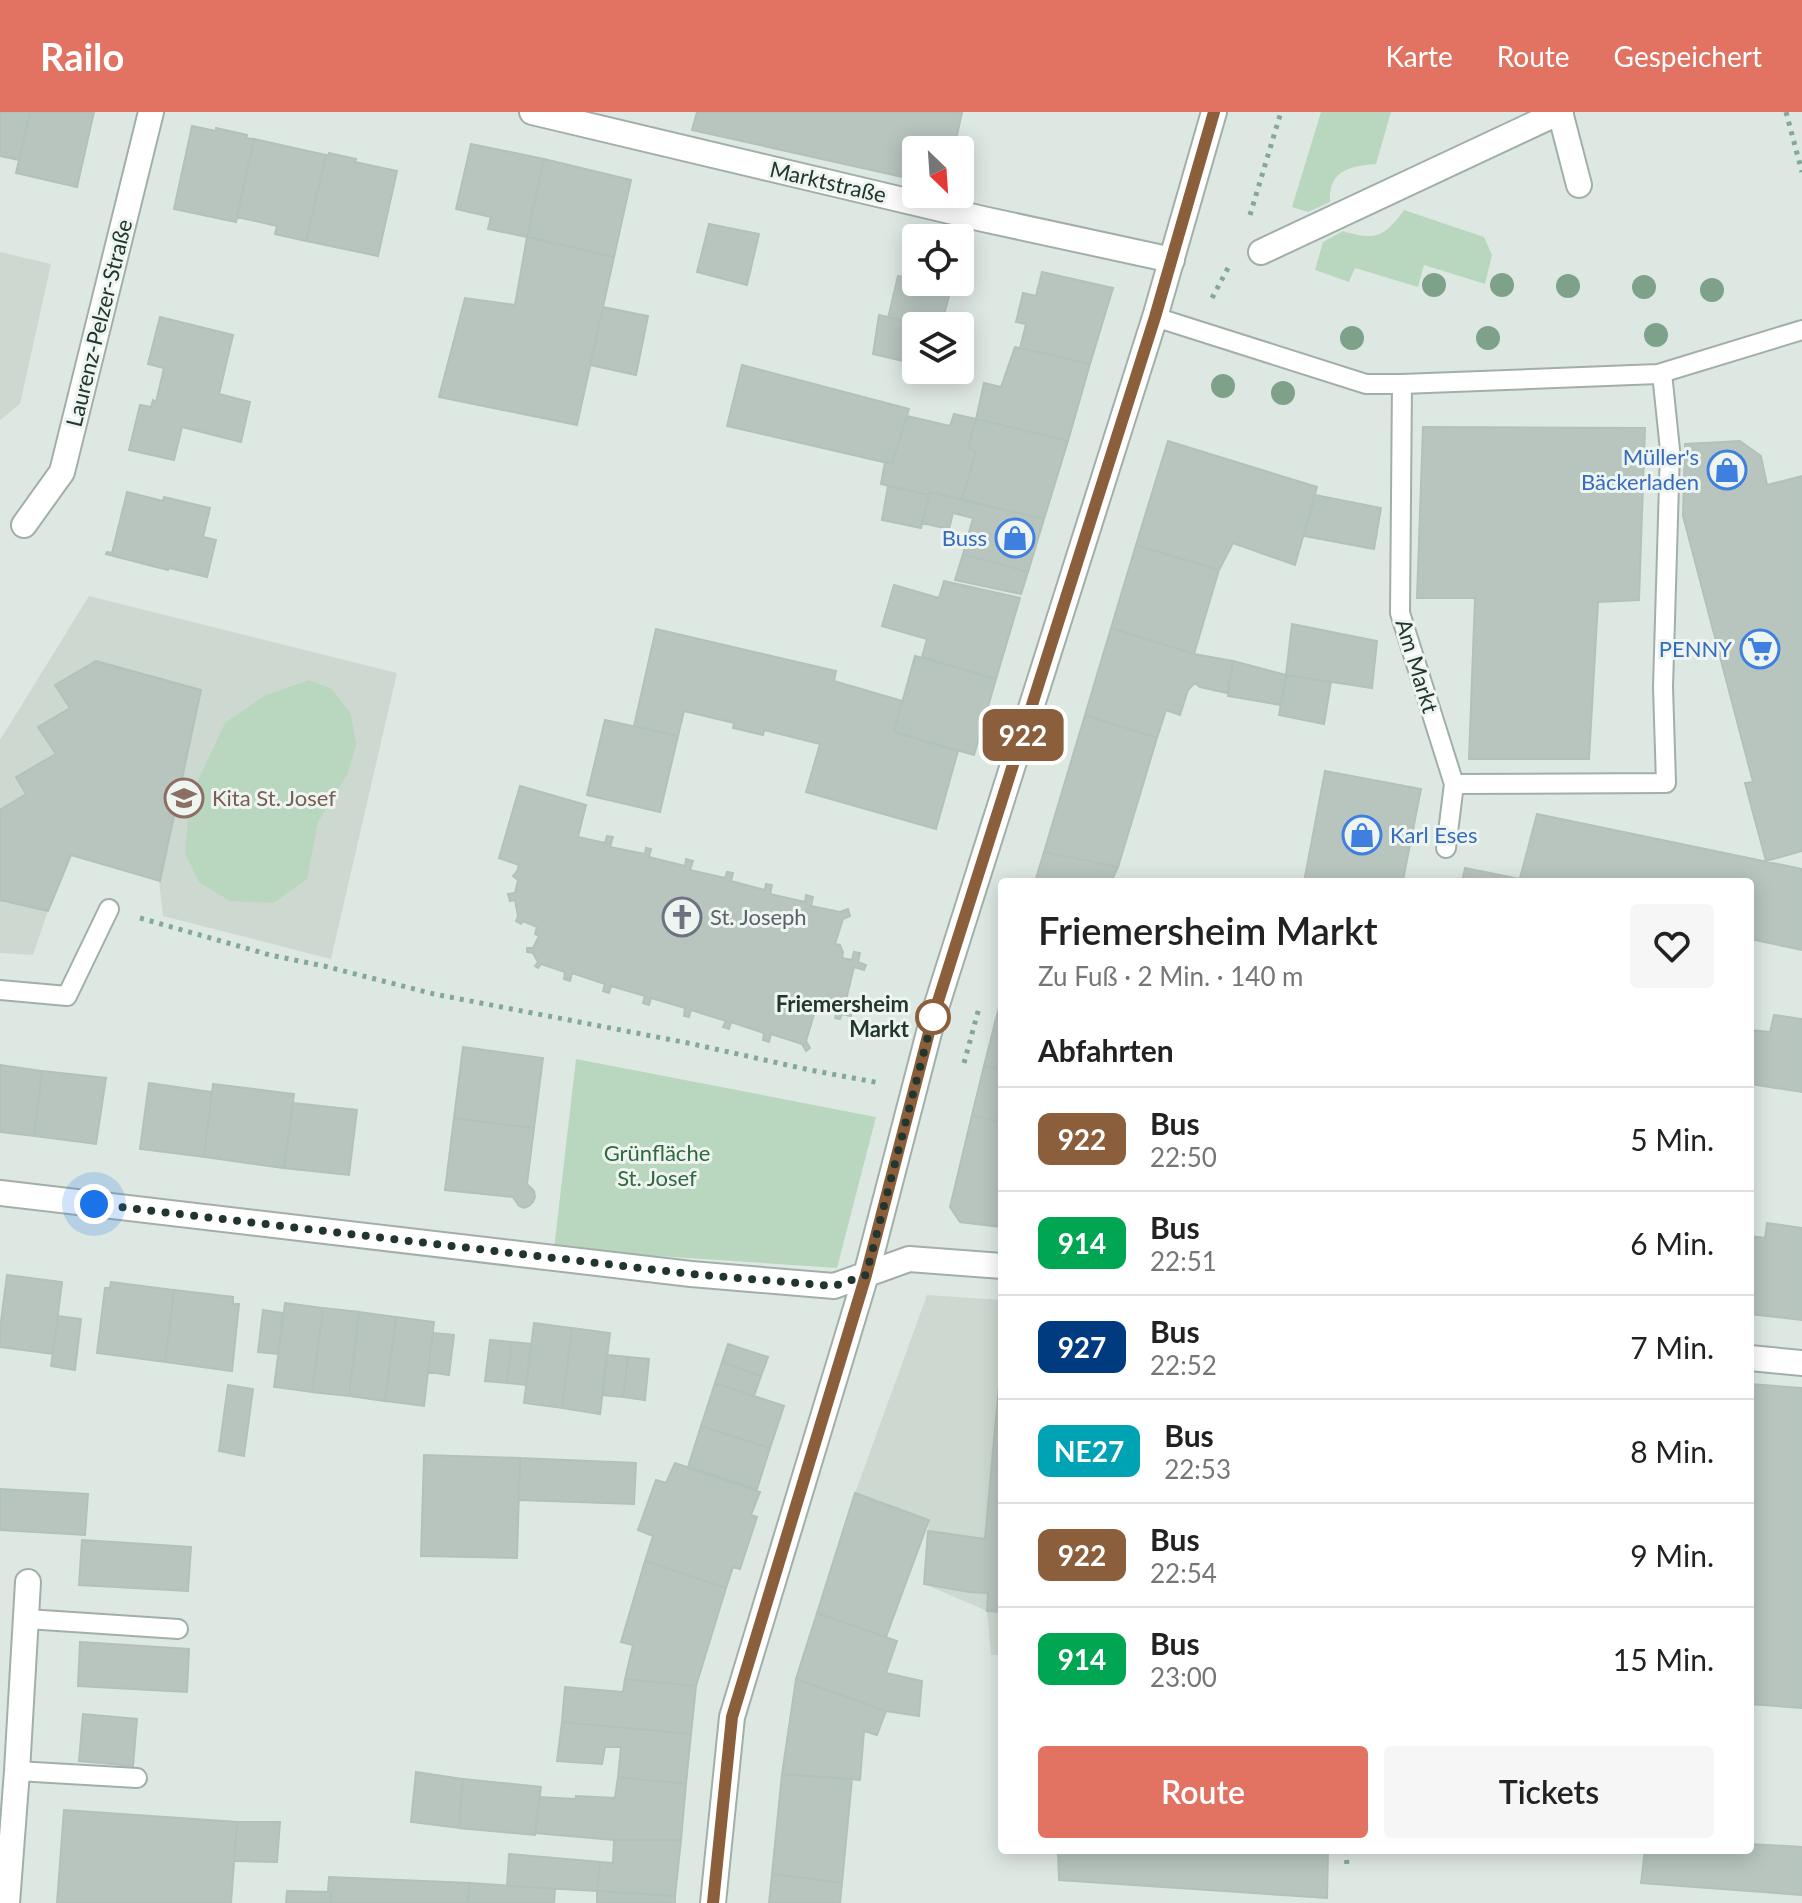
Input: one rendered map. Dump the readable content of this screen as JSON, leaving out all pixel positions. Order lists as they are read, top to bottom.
{
  "streets": {
    "street": ["Marktstraße", "Laurenz-Pelzer-Straße"],
    "lane": ["Am Markt"]
  },
  "parks": ["Grünfläche St. Josef"],
  "places": {
    "shop": ["Müller's Bäckerladen", "Buss", "Karl Eses"],
    "supermarket": ["PENNY"],
    "school or university": ["Kita St. Josef"],
    "church": ["St. Joseph"],
    "other": ["Friemersheim Markt"]
  },
  "lines": ["bus line 922"],
  "north": "bottom right",
  "page": {
    "header": "Railo",
    "nav": ["Karte", "Route", "Gespeichert"],
    "on_map": "922",
    "heading": [
      ["Friemersheim Markt", "Zu Fuß · 2 Min. · 140 m"],
      "Abfahrten"
    ],
    "list": [
      {
        "mark": "922",
        "name": "Bus",
        "note": "22:50",
        "value": "5 Min."
      },
      {
        "mark": "914",
        "name": "Bus",
        "note": "22:51",
        "value": "6 Min."
      },
      {
        "mark": "927",
        "name": "Bus",
        "note": "22:52",
        "value": "7 Min."
      },
      {
        "mark": "NE27",
        "name": "Bus",
        "note": "22:53",
        "value": "8 Min."
      },
      {
        "mark": "922",
        "name": "Bus",
        "note": "22:54",
        "value": "9 Min."
      },
      {
        "mark": "914",
        "name": "Bus",
        "note": "23:00",
        "value": "15 Min."
      }
    ],
    "buttons": ["Route", "Tickets"]
  }
}
